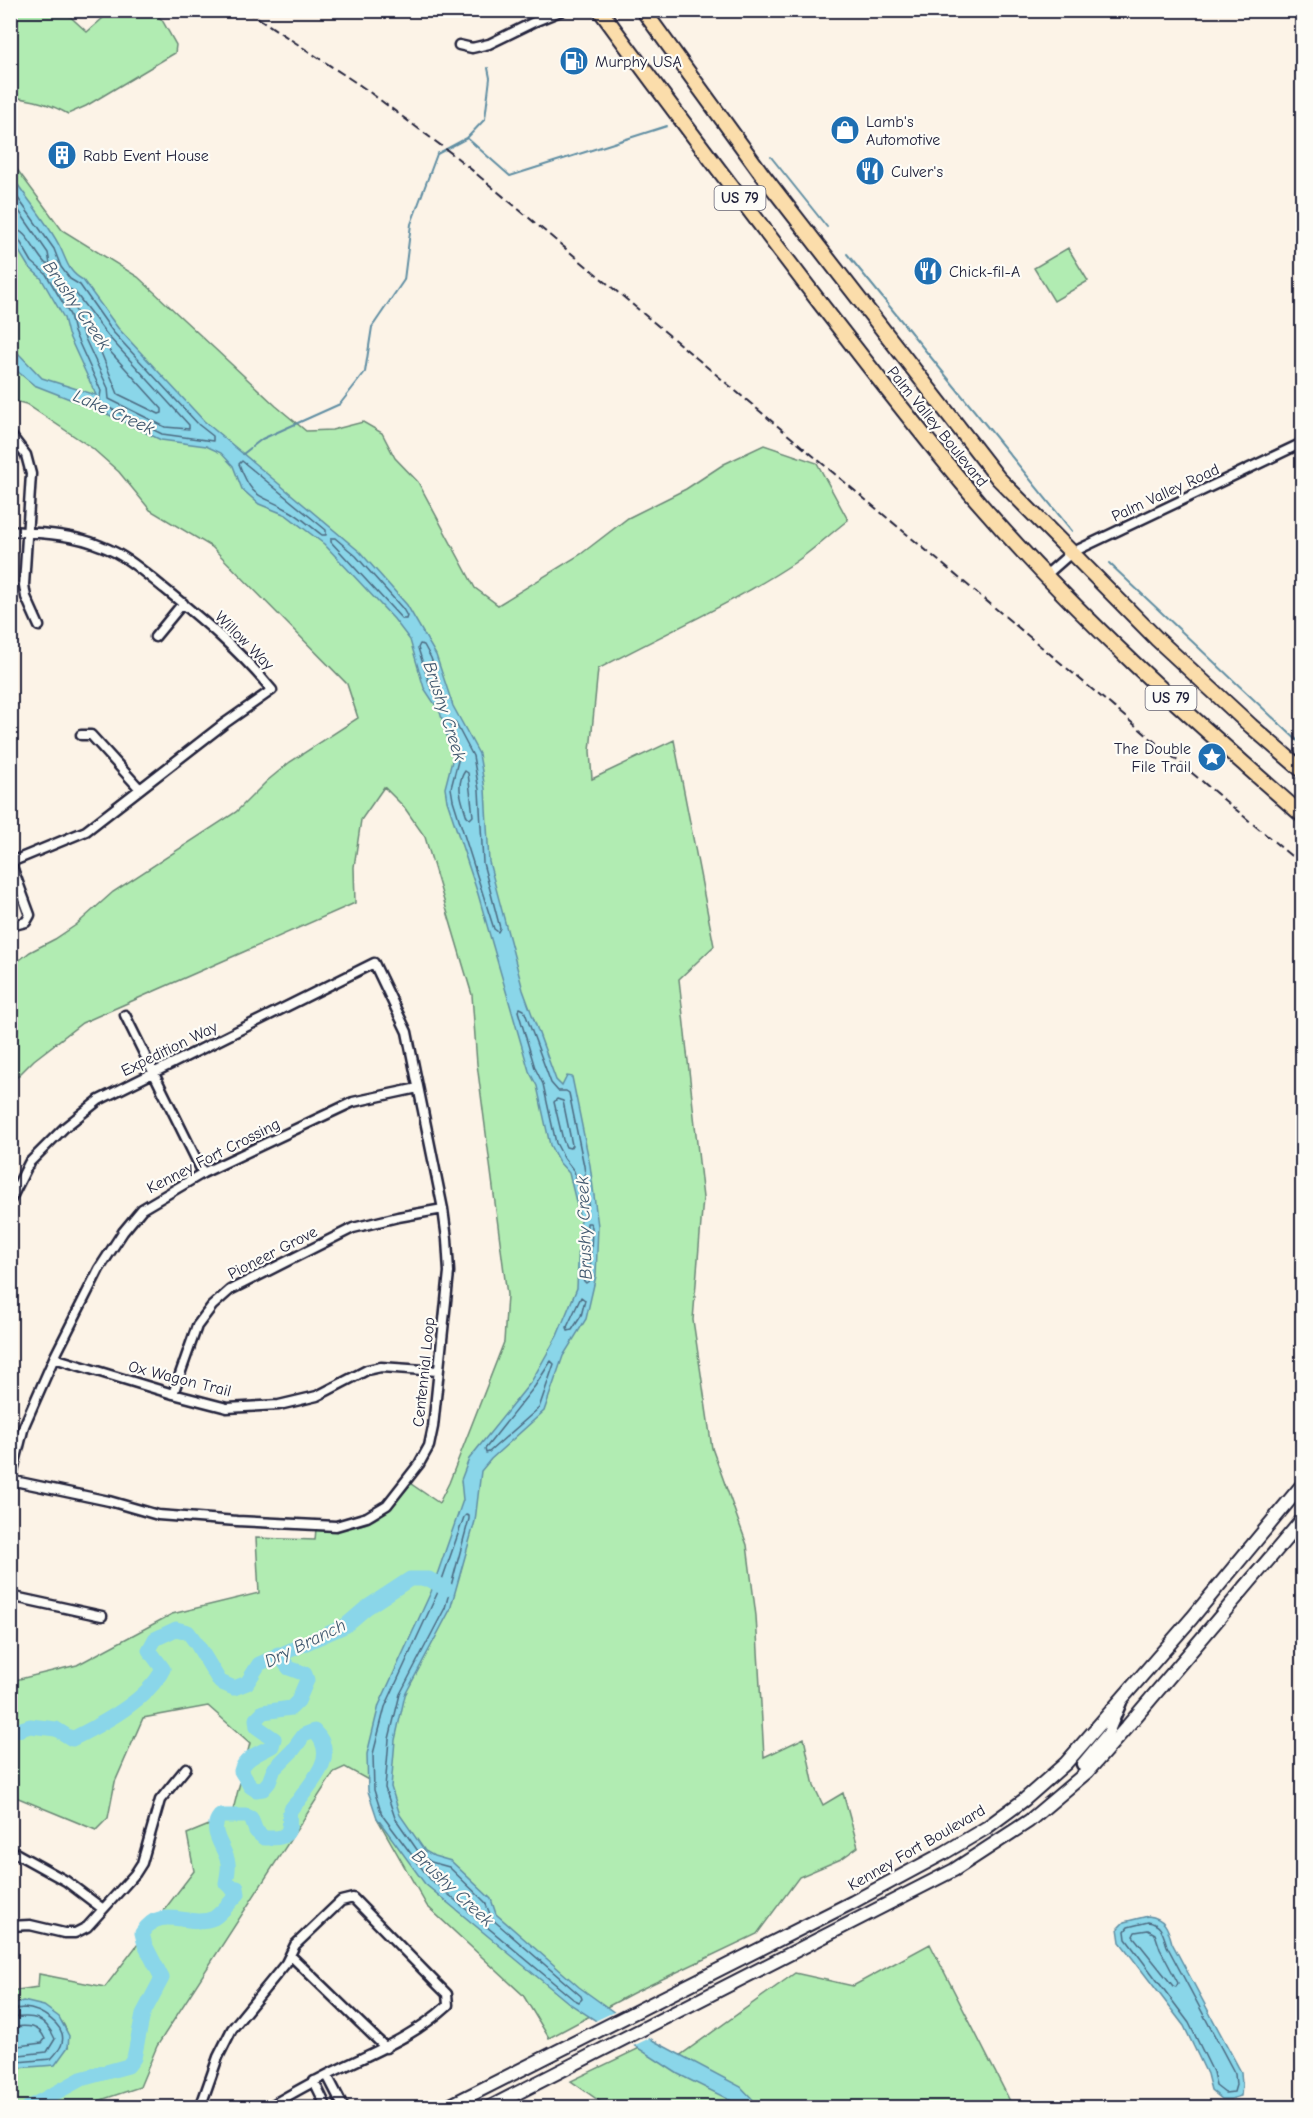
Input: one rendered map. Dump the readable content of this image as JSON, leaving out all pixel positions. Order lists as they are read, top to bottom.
{
  "streets": {
    "highway": ["US 79", "Palm Valley Boulevard"],
    "main road": ["Kenney Fort Boulevard"],
    "street": [
      "Palm Valley Road",
      "Willow Way",
      "Expedition Way",
      "Kenney Fort Crossing",
      "Pioneer Grove",
      "Centennial Loop",
      "Ox Wagon Trail"
    ]
  },
  "crossings": [
    ["Palm Valley Boulevard", "Palm Valley Road"],
    ["Expedition Way", "Centennial Loop"],
    ["Kenney Fort Crossing", "Centennial Loop"],
    ["Kenney Fort Crossing", "Ox Wagon Trail"],
    ["Pioneer Grove", "Centennial Loop"],
    ["Pioneer Grove", "Ox Wagon Trail"],
    ["Centennial Loop", "Ox Wagon Trail"]
  ],
  "water": ["Brushy Creek", "Lake Creek", "Dry Branch"],
  "places": {
    "fuel station": ["Murphy USA"],
    "shop": ["Lamb's Automotive"],
    "building": ["Rabb Event House"],
    "restaurant": ["Culver's", "Chick-fil-A"],
    "place": ["The Double File Trail"]
  }
}
